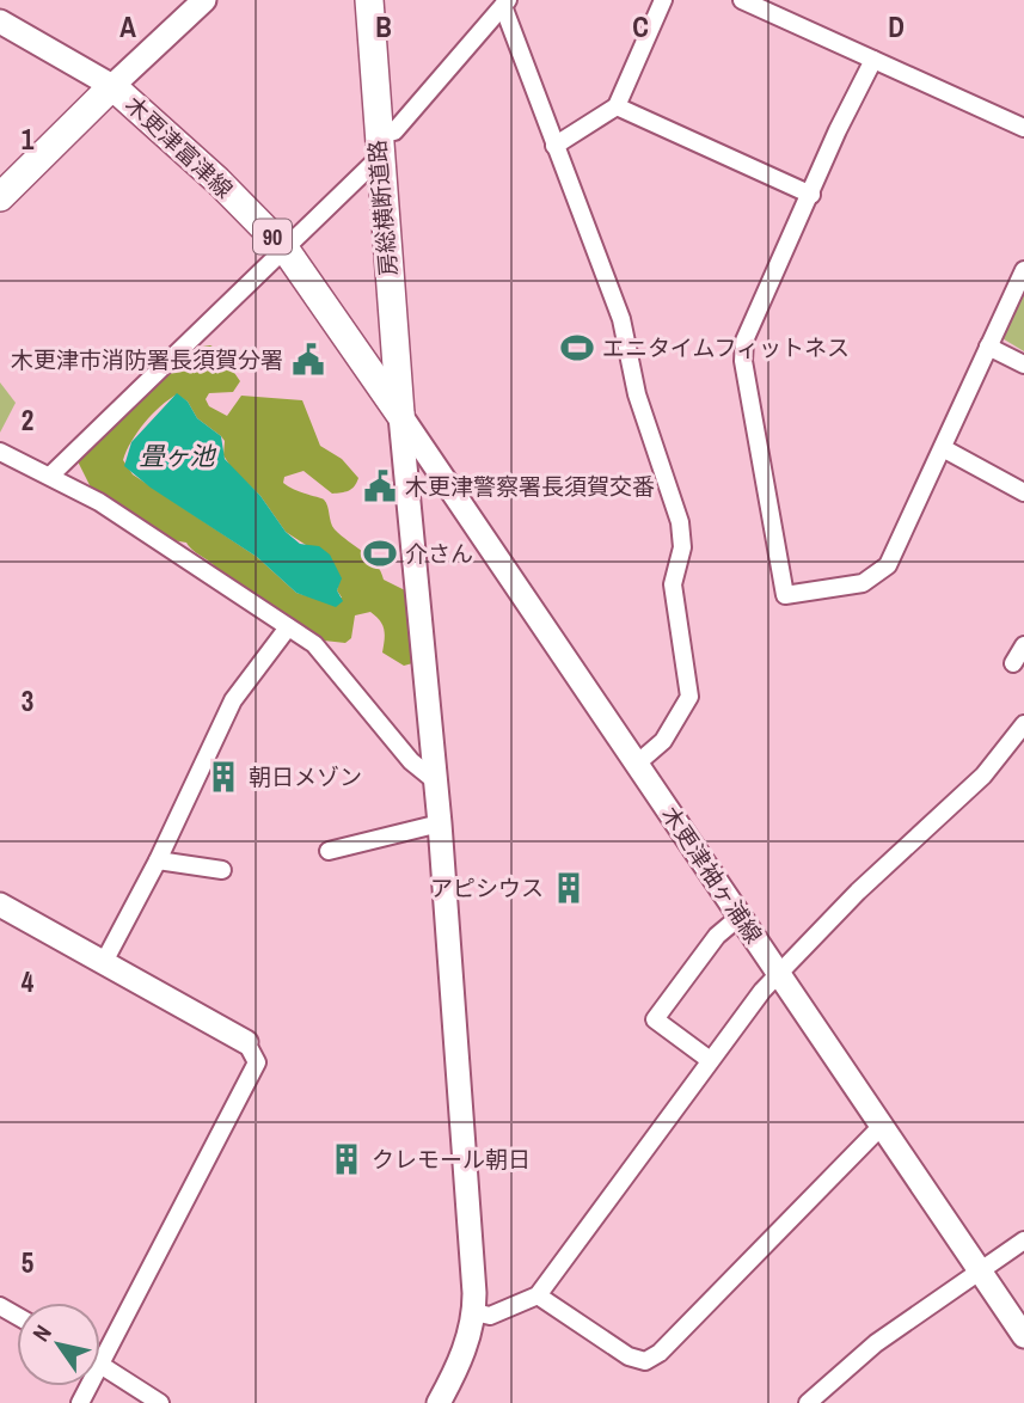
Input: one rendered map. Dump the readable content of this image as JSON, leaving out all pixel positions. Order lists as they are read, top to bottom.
{
  "streets": {
    "main road": ["木更津富津線", "房総横断道路", "90"],
    "street": ["木更津袖ヶ浦線"]
  },
  "crossings": [
    ["木更津富津線", "房総横断道路"],
    ["木更津富津線", "木更津袖ヶ浦線"],
    ["房総横断道路", "木更津袖ヶ浦線"]
  ],
  "water": ["畳ヶ池"],
  "places": {
    "sports": ["エニタイムフィットネス", "介さん"],
    "public building": ["木更津市消防署長須賀分署", "木更津警察署長須賀交番"],
    "building": ["朝日メゾン", "アピシウス", "クレモール朝日"]
  },
  "north": "top left",
  "grid": {
    "columns": [
      "A",
      "B",
      "C",
      "D"
    ],
    "rows": [
      "1",
      "2",
      "3",
      "4",
      "5"
    ]
  }
}
